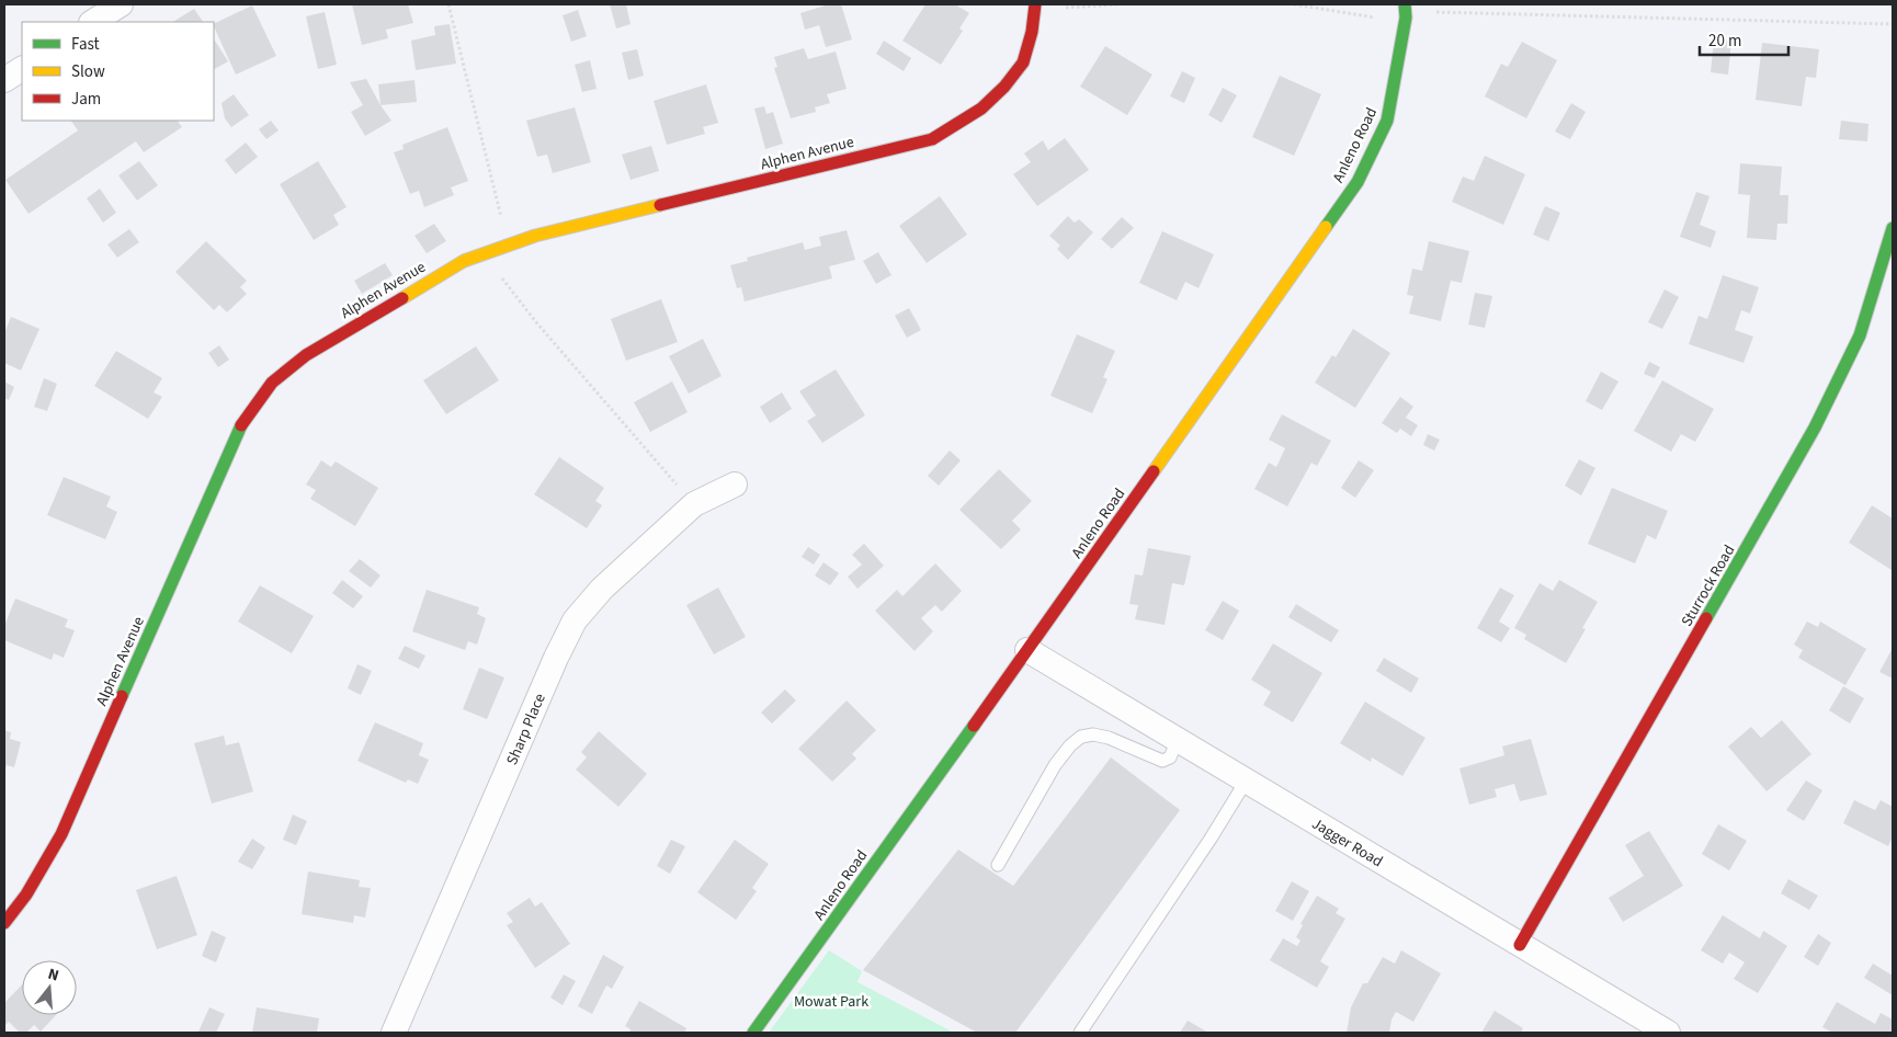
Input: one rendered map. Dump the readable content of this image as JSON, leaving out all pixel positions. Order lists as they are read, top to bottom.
{
  "streets": {
    "street": [
      "Anleno Road",
      "Alphen Avenue",
      "Sturrock Road",
      "Sharp Place",
      "Jagger Road"
    ]
  },
  "crossings": [
    ["Anleno Road", "Jagger Road"],
    ["Sturrock Road", "Jagger Road"]
  ],
  "parks": ["Mowat Park"],
  "legend": ["Fast", "Slow", "Jam"],
  "scale_bar": "20 m",
  "north": "top"
}
